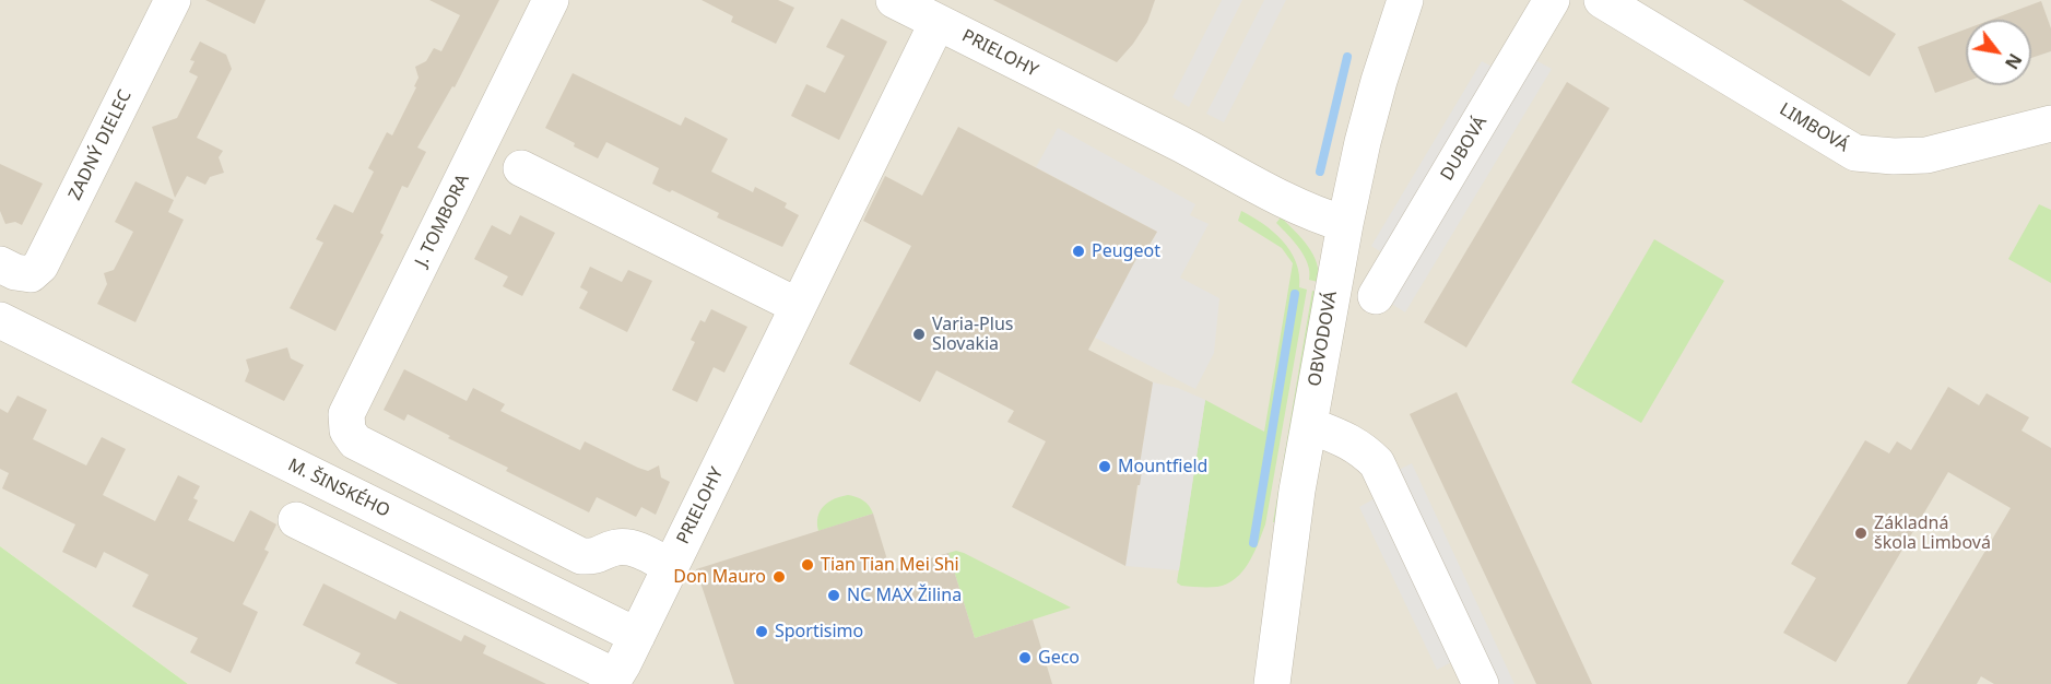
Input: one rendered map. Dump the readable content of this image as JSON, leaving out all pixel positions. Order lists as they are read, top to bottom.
{
  "streets": {
    "street": [
      "PRIELOHY",
      "LIMBOVÁ",
      "ZADNÝ DIELEC",
      "DUBOVÁ",
      "J. TOMBORA",
      "OBVODOVÁ",
      "M. ŠINSKÉHO"
    ]
  },
  "crossings": [
    ["PRIELOHY", "J. TOMBORA"],
    ["PRIELOHY", "OBVODOVÁ"],
    ["PRIELOHY", "M. ŠINSKÉHO"]
  ],
  "places": [
    "Peugeot",
    "Varia-Plus Slovakia",
    "Mountfield",
    "Základná škola Limbová",
    "Tian Tian Mei Shi",
    "Don Mauro",
    "NC MAX Žilina",
    "Sportisimo",
    "Geco"
  ],
  "north": "bottom right"
}
